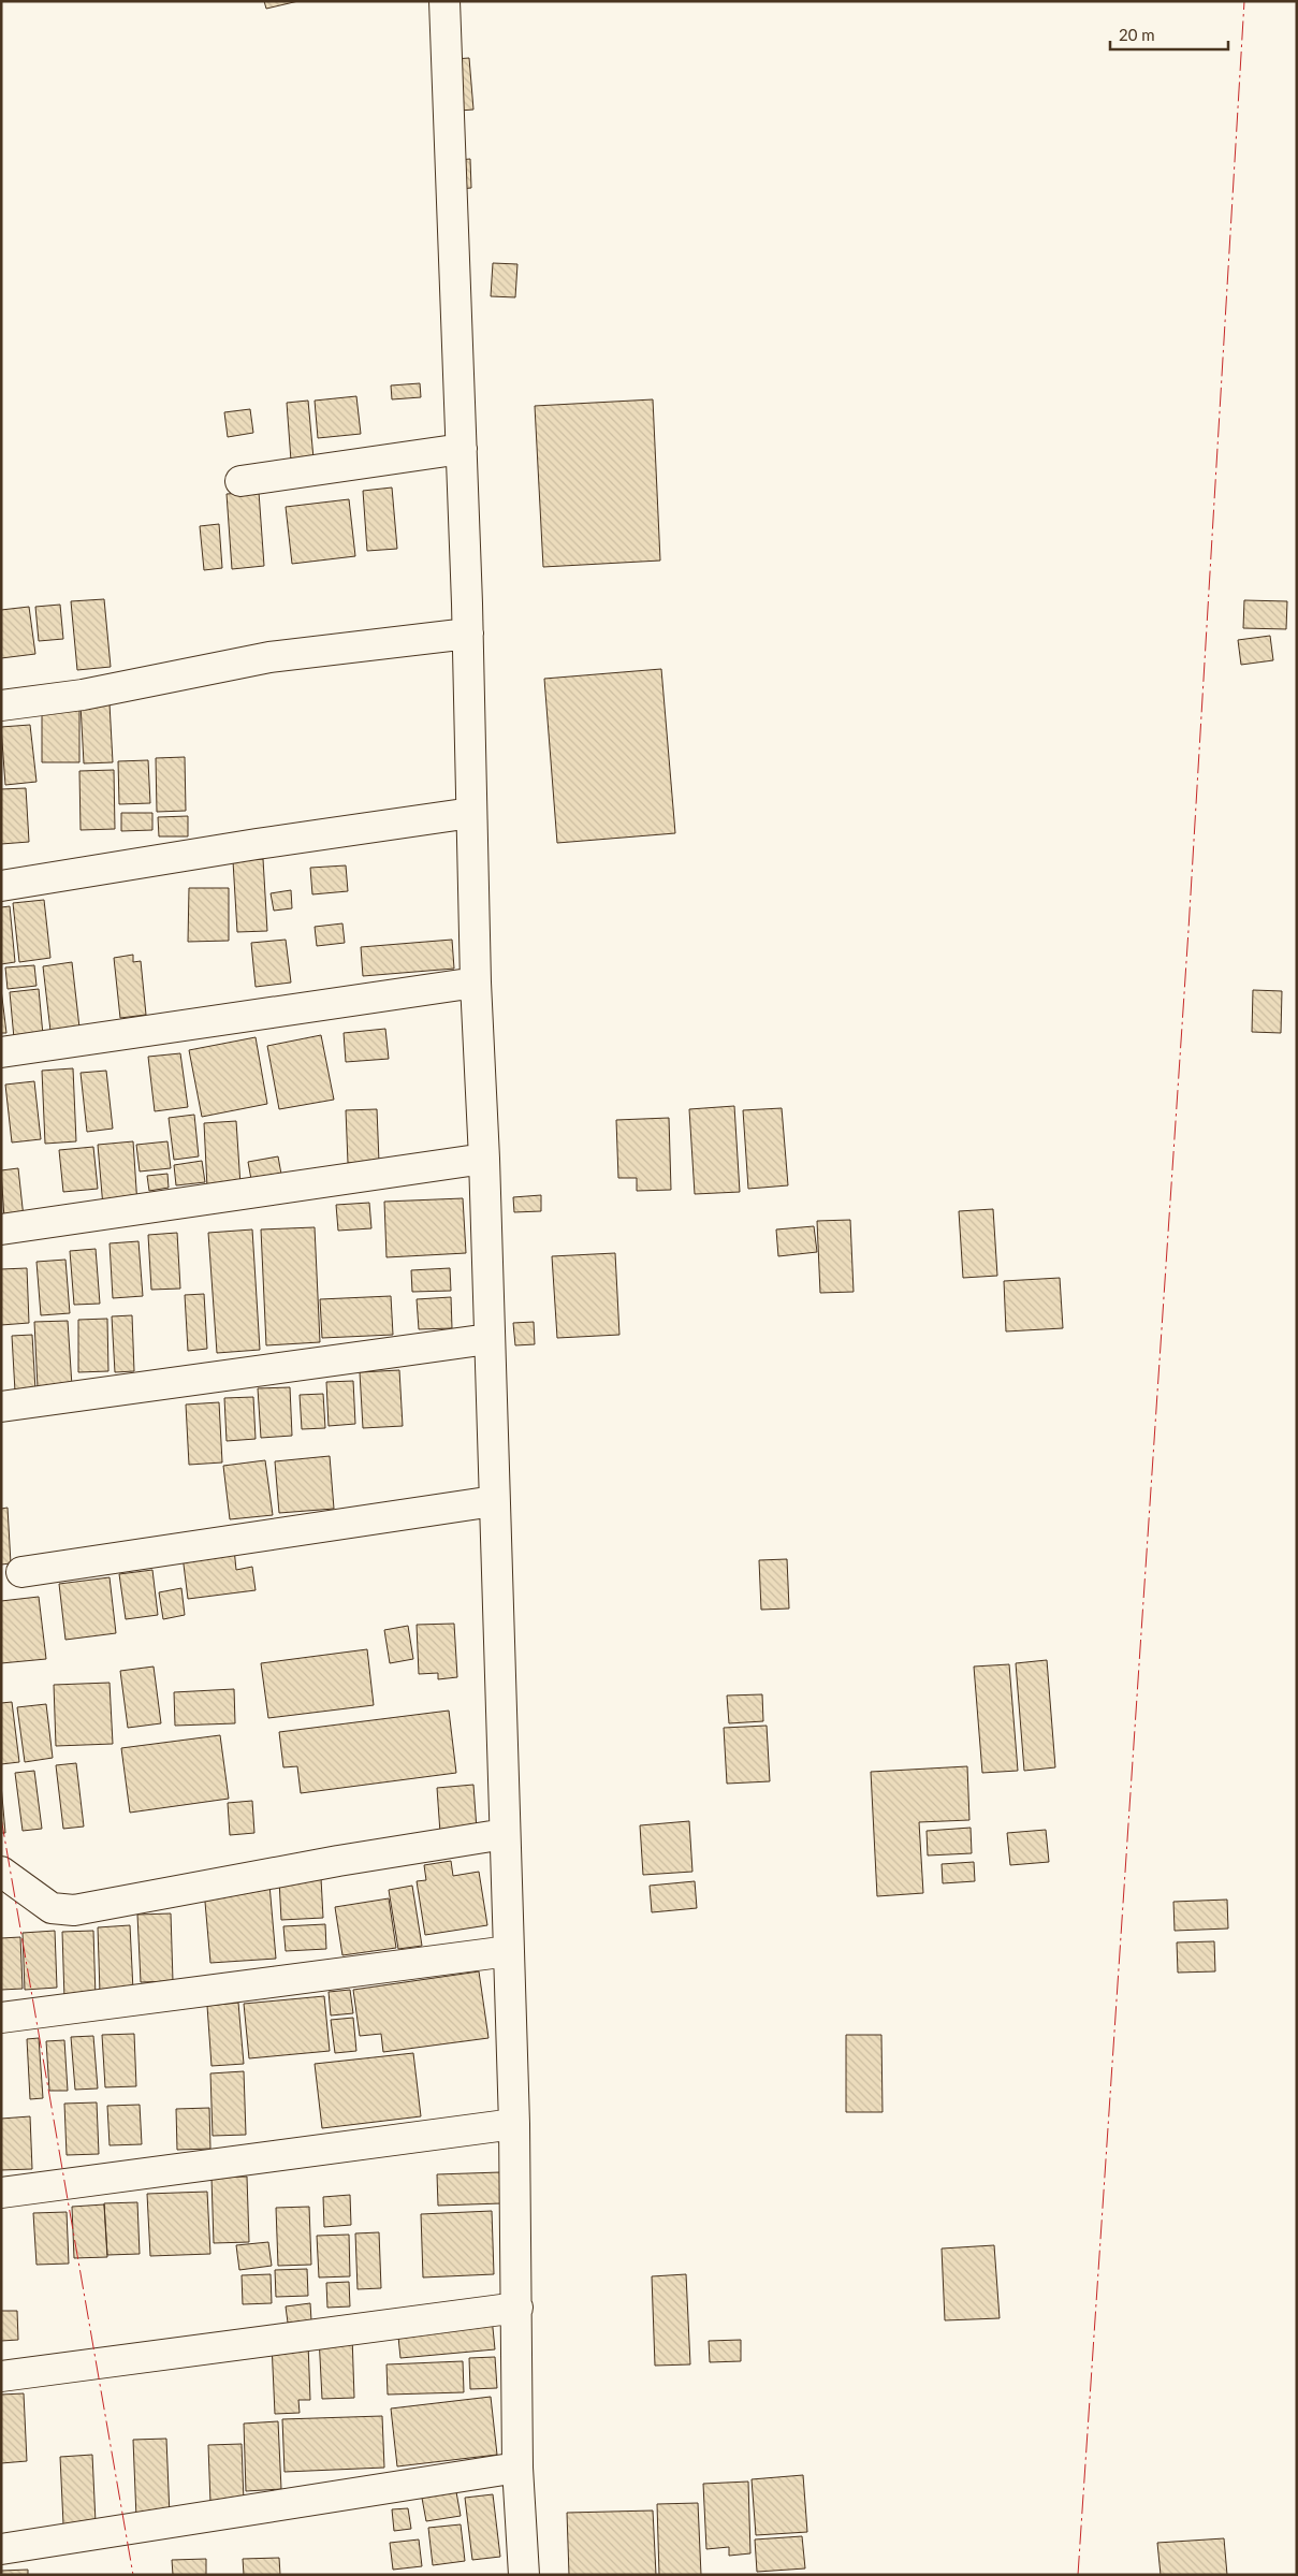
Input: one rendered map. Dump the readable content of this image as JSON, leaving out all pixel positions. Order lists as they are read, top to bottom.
{
  "scale_bar": "20 m"
}
